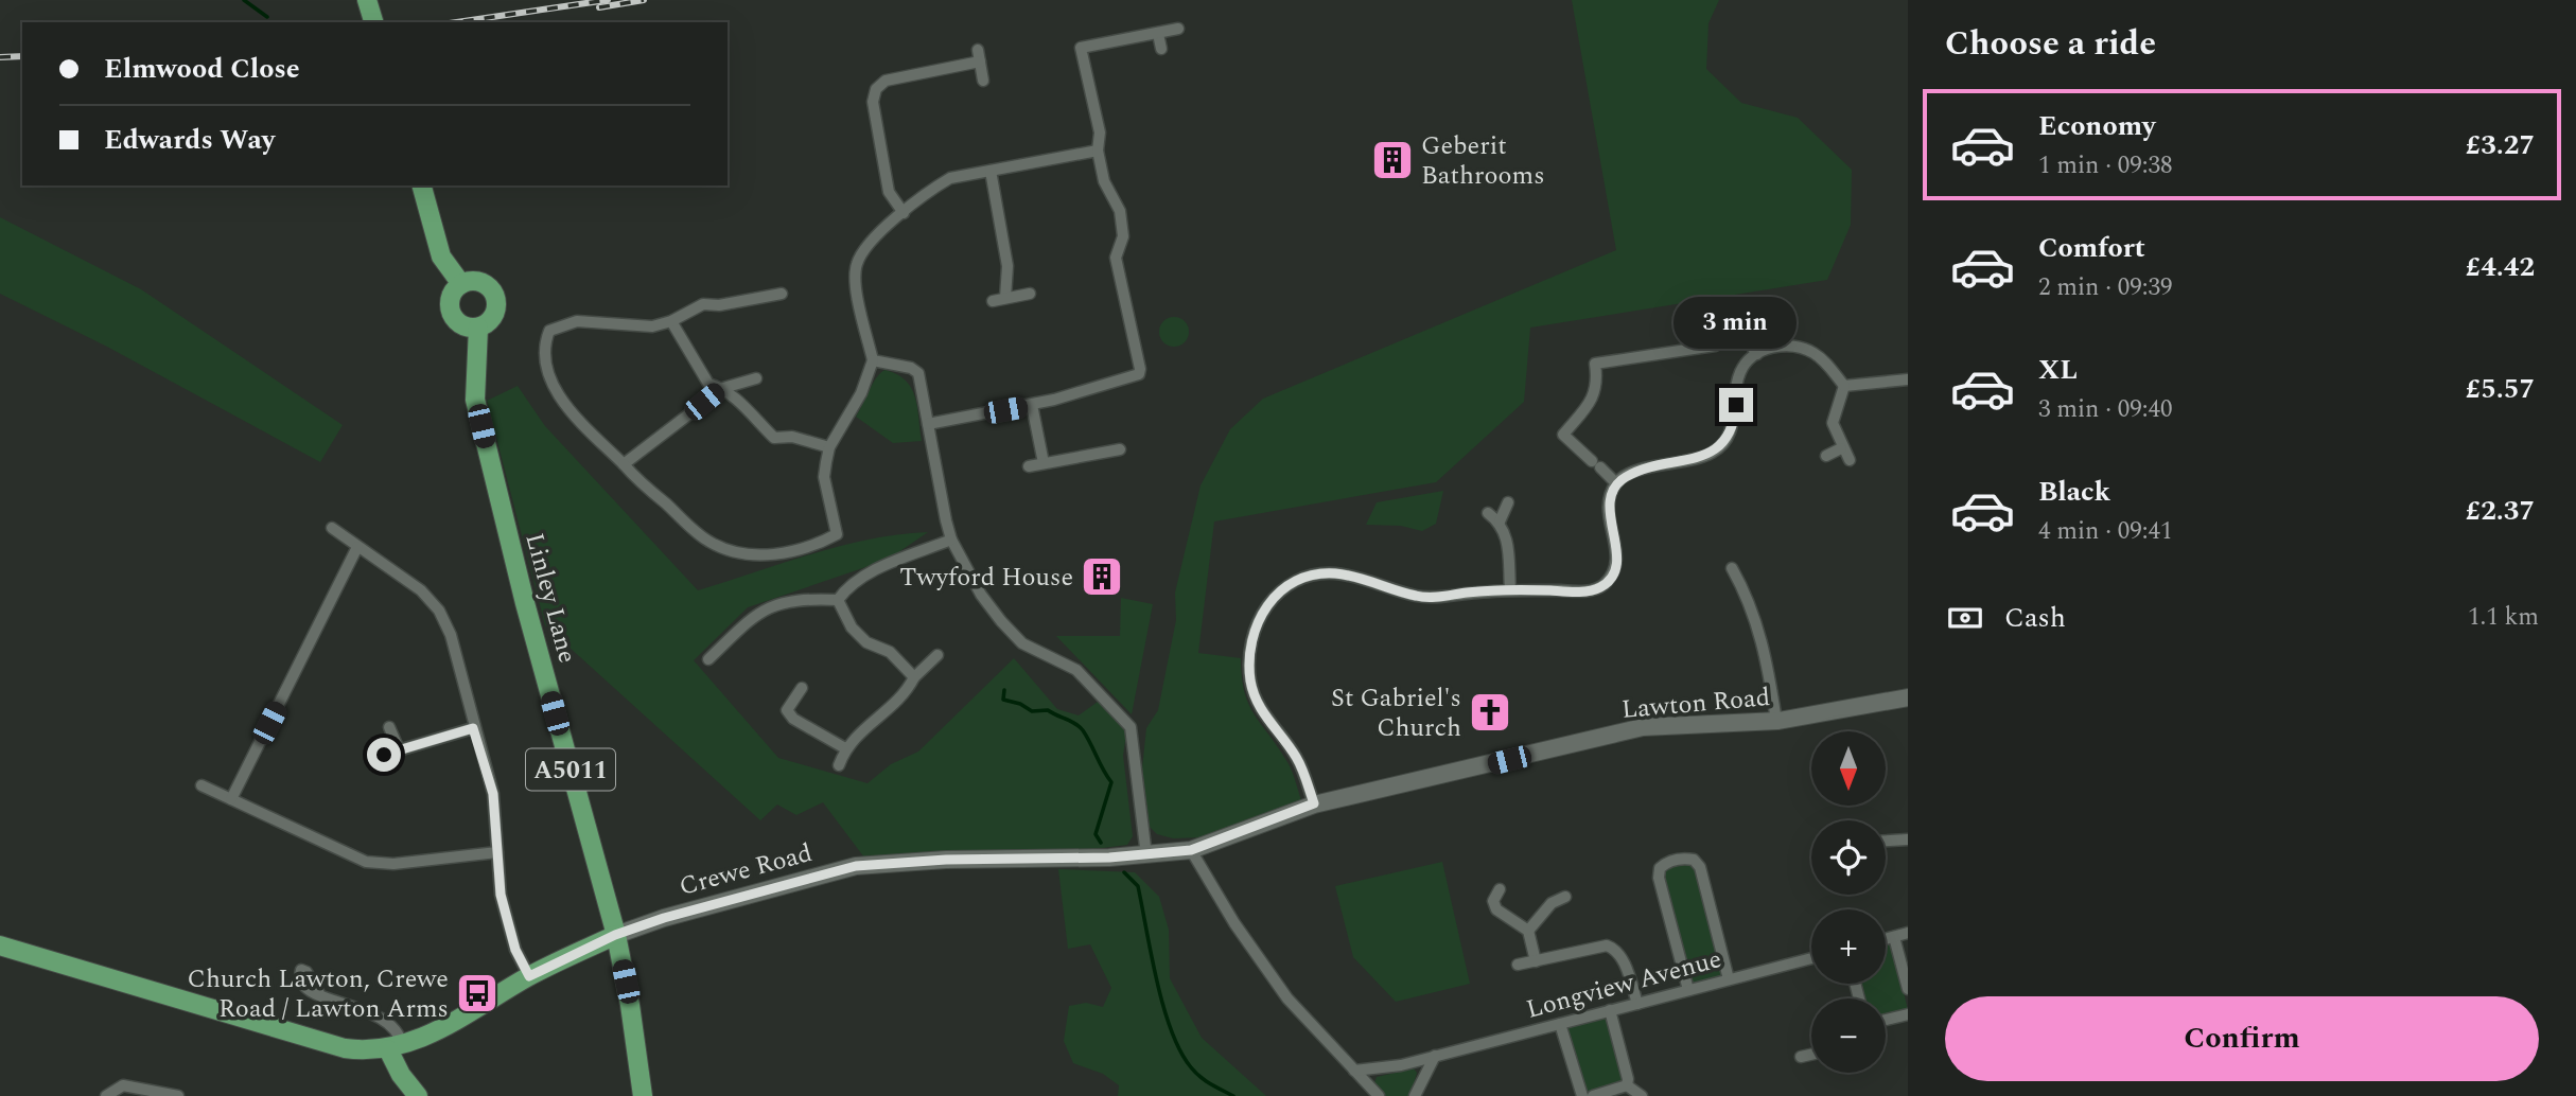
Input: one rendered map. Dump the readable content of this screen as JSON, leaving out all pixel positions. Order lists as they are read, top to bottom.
{
  "streets": {
    "main road": [
      "Linley Lane",
      "Lawton Road",
      "A5011",
      "Crewe Road"
    ],
    "street": ["Longview Avenue"]
  },
  "crossings": [
    ["Linley Lane", "Crewe Road"],
    ["Lawton Road", "Crewe Road"]
  ],
  "places": {
    "building": ["Geberit Bathrooms", "Twyford House"],
    "church": ["St Gabriel's Church"],
    "bus stop": ["Church Lawton, Crewe Road / Lawton Arms"]
  },
  "north": "bottom",
  "page": {
    "heading": "Choose a ride",
    "banner": ["Elmwood Close", "Edwards Way"],
    "list": [
      {
        "name": "Economy",
        "note": "1 min · 09:38",
        "value": "£3.27"
      },
      {
        "name": "Comfort",
        "note": "2 min · 09:39",
        "value": "£4.42"
      },
      {
        "name": "XL",
        "note": "3 min · 09:40",
        "value": "£5.57"
      },
      {
        "name": "Black",
        "note": "4 min · 09:41",
        "value": "£2.37"
      }
    ],
    "bubble": "3 min",
    "pay": ["Cash", "1.1 km"],
    "map_buttons": ["+", "−"],
    "buttons": "Confirm"
  }
}
